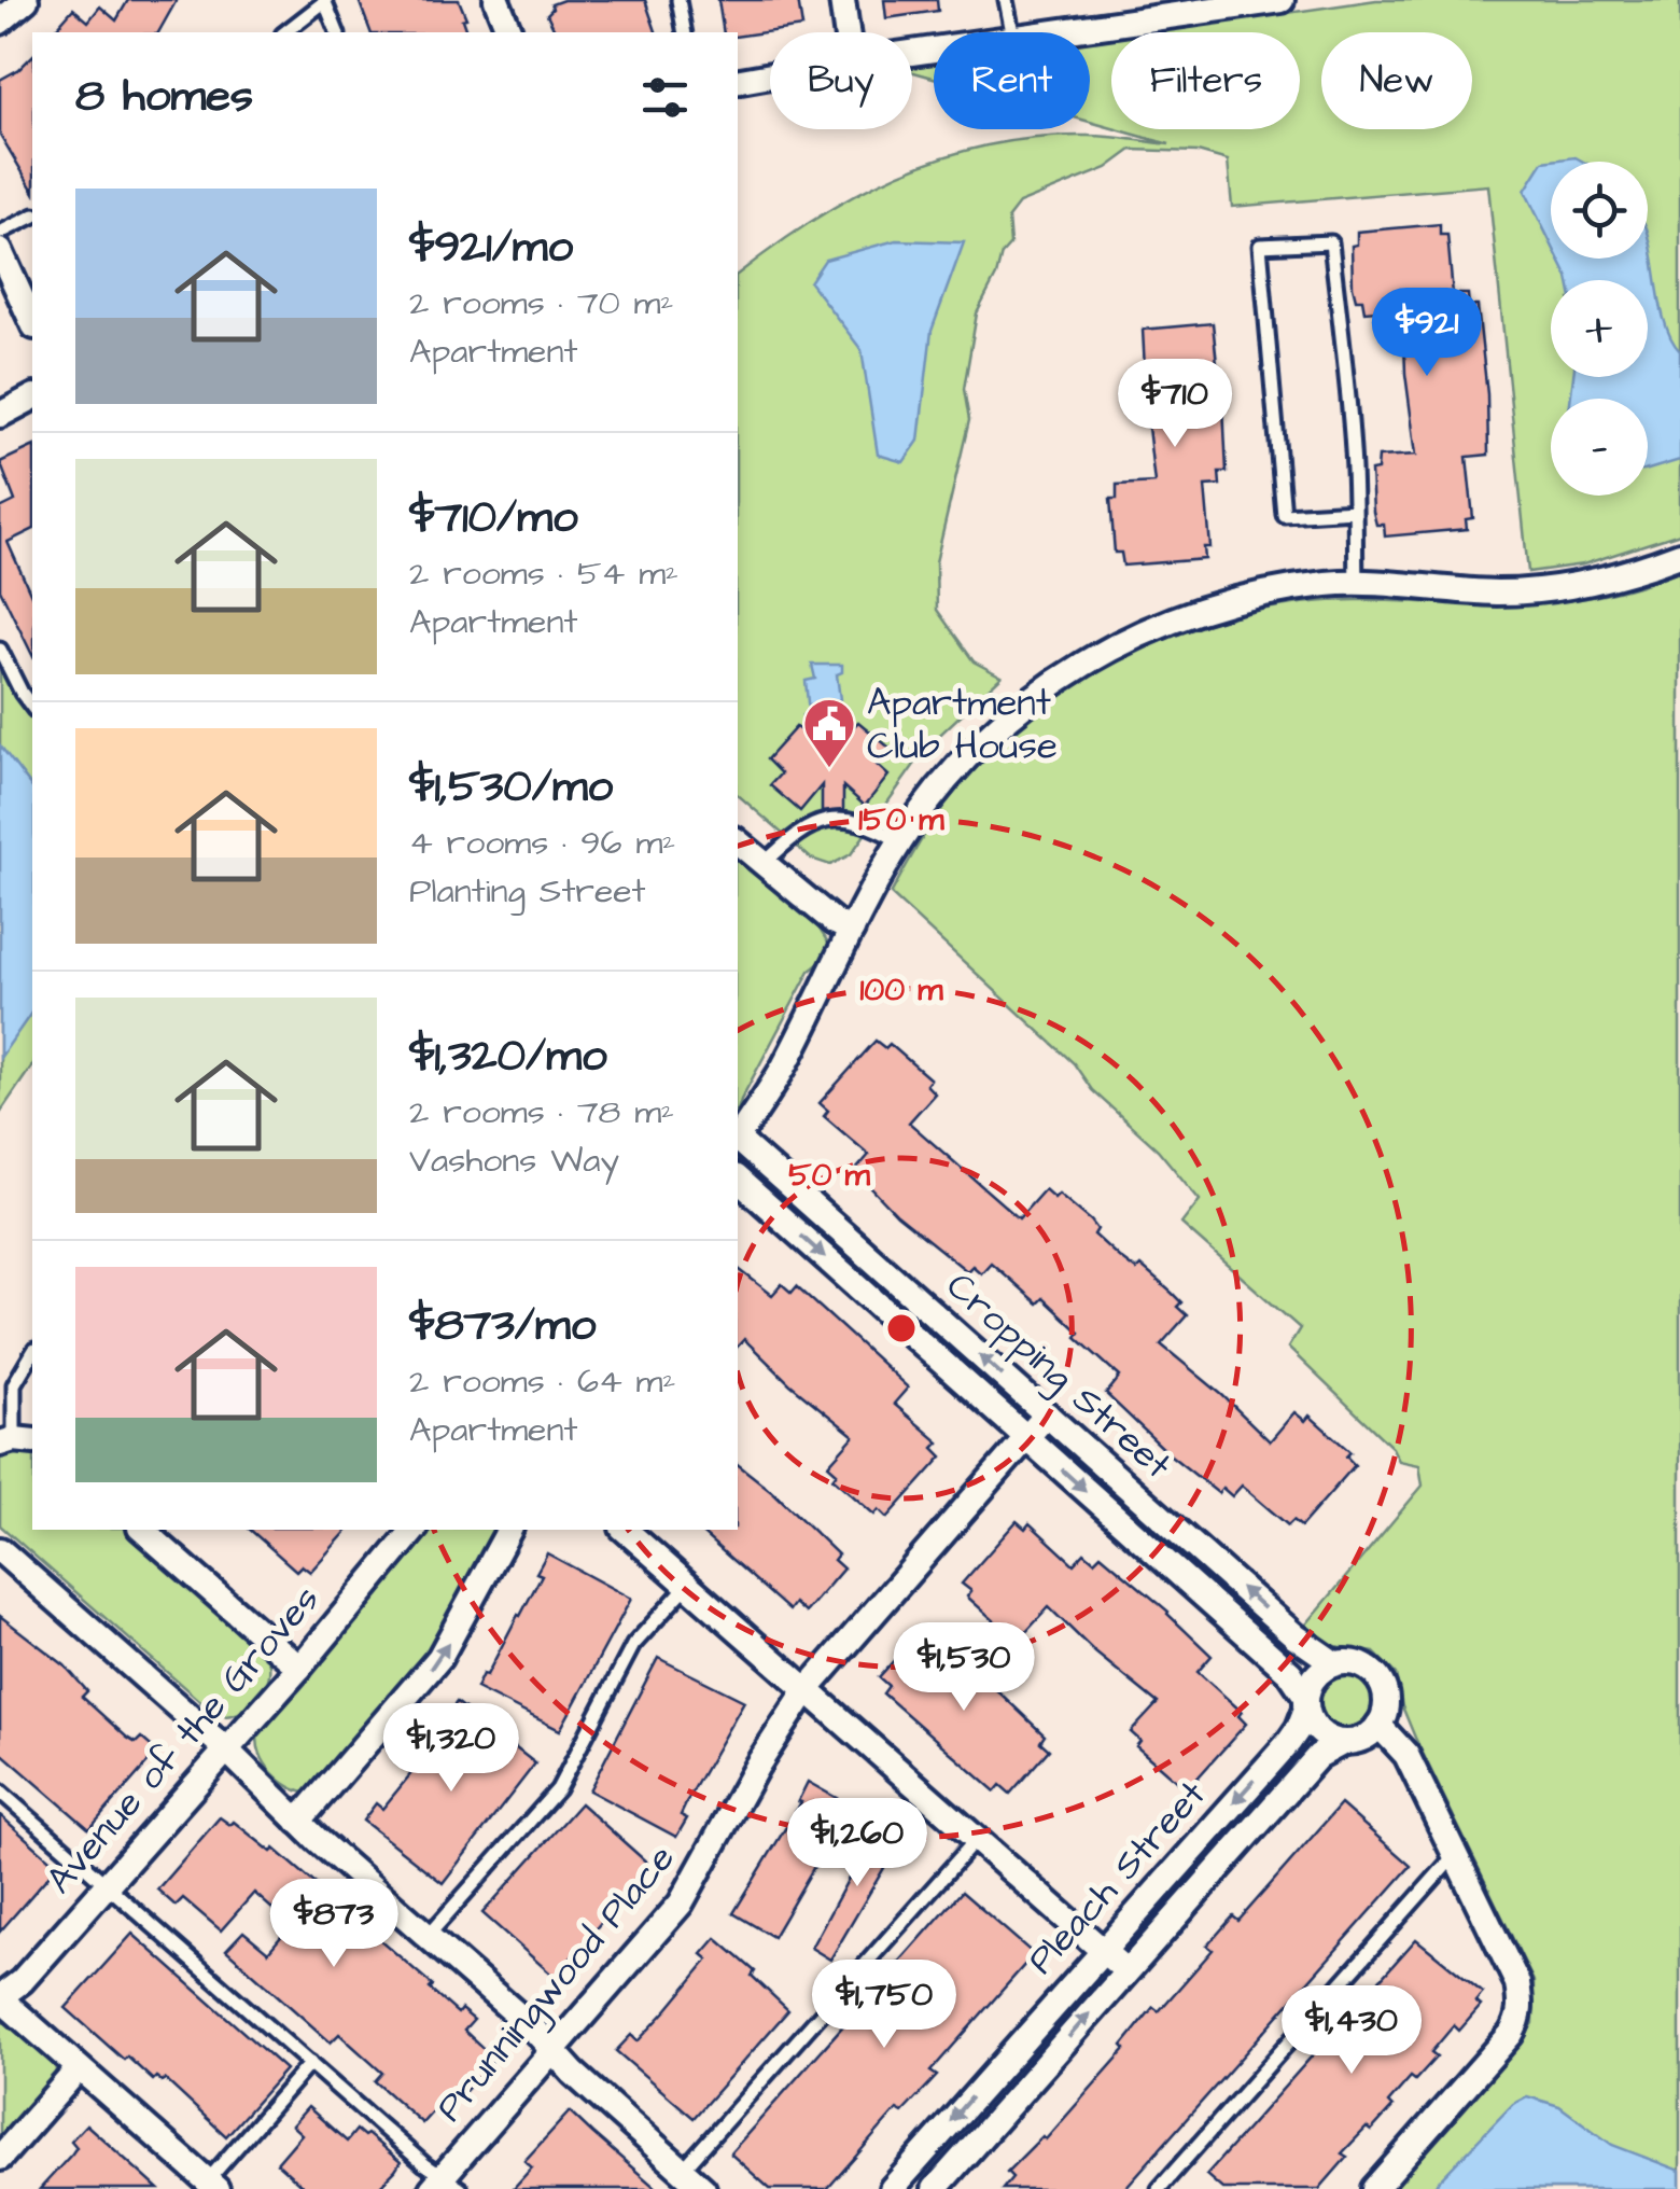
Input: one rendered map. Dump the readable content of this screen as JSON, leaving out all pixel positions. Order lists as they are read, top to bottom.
{
  "streets": {
    "street": [
      "Cropping Street",
      "Avenue of the Groves",
      "Pleach Street",
      "Prunningwood Place"
    ]
  },
  "crossings": [
    ["Cropping Street", "Pleach Street"],
    ["Cropping Street", "Prunningwood Place"]
  ],
  "places": {
    "public building": ["Apartment Club House"]
  },
  "page": {
    "chip": [
      "Buy",
      "Rent",
      "Filters",
      "New"
    ],
    "heading": "8 homes",
    "map_buttons": ["+", "−"],
    "list": [
      {
        "name": "$921/mo",
        "note": "2 rooms · 70 m² · Apartment"
      },
      {
        "name": "$710/mo",
        "note": "2 rooms · 54 m² · Apartment"
      },
      {
        "name": "$1,530/mo",
        "note": "4 rooms · 96 m² · Planting Street"
      },
      {
        "name": "$1,320/mo",
        "note": "2 rooms · 78 m² · Vashons Way"
      },
      {
        "name": "$873/mo",
        "note": "2 rooms · 64 m² · Apartment"
      }
    ],
    "price": [
      "$921",
      "$710",
      "$1,530",
      "$1,320",
      "$1,260",
      "$873",
      "$1,750",
      "$1,430"
    ]
  },
  "rings": ["150 m", "100 m", "50 m"]
}
